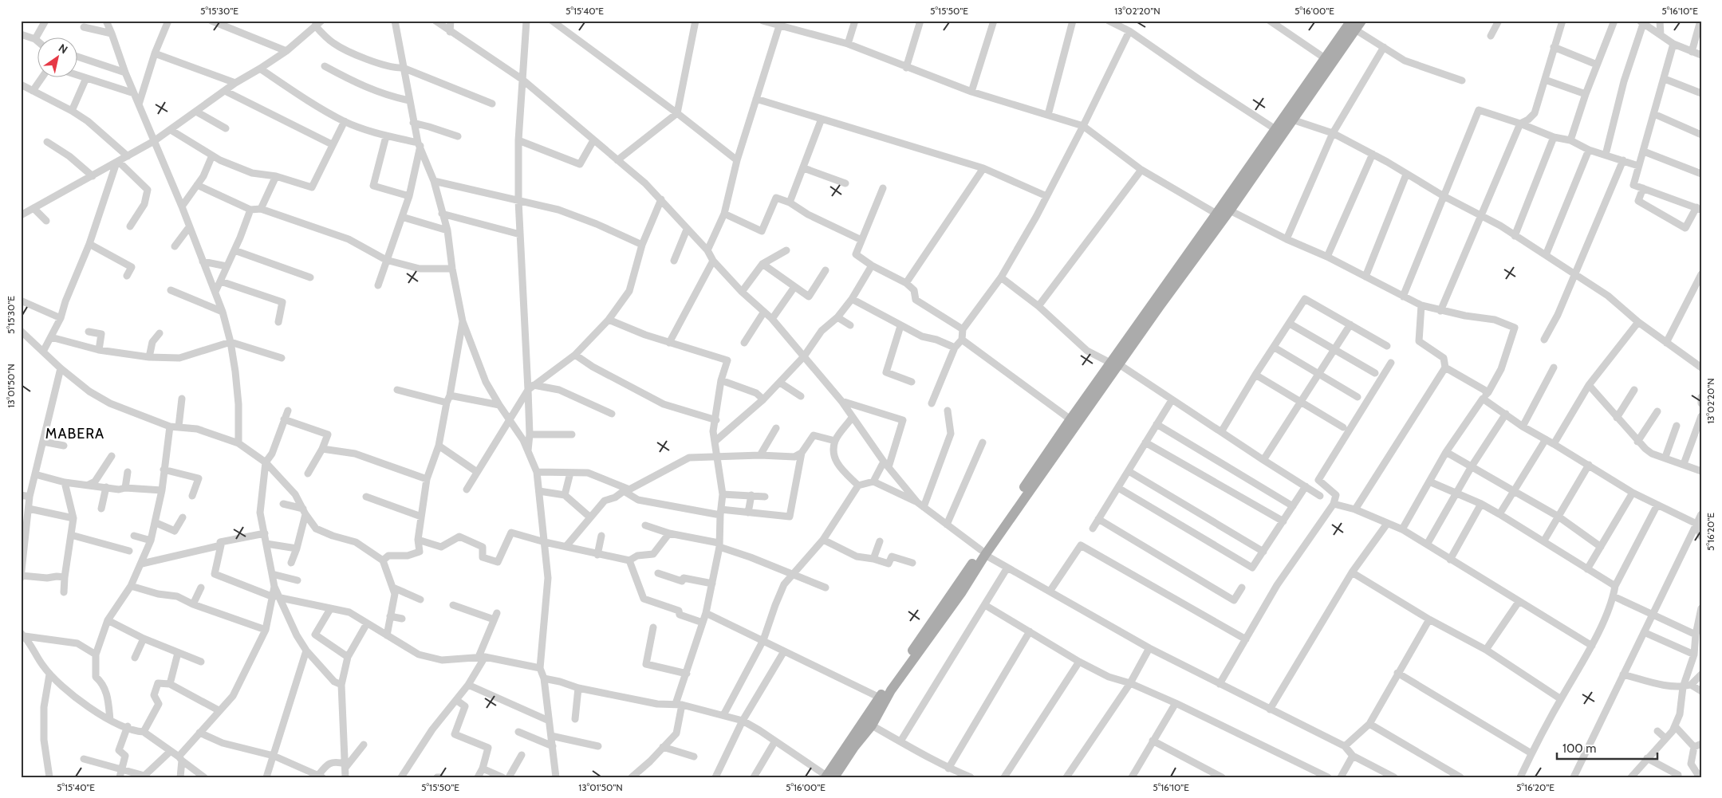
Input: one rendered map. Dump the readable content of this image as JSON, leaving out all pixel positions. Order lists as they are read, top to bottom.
{
  "districts": ["MABERA"],
  "scale_bar": "100 m",
  "north": "top right",
  "coordinates": [
    "5°15'30\"E",
    "5°15'40\"E",
    "5°15'50\"E",
    "13°02'20\"N",
    "5°16'00\"E",
    "5°16'10\"E",
    "13°01'50\"N",
    "5°16'20\"E"
  ]
}
